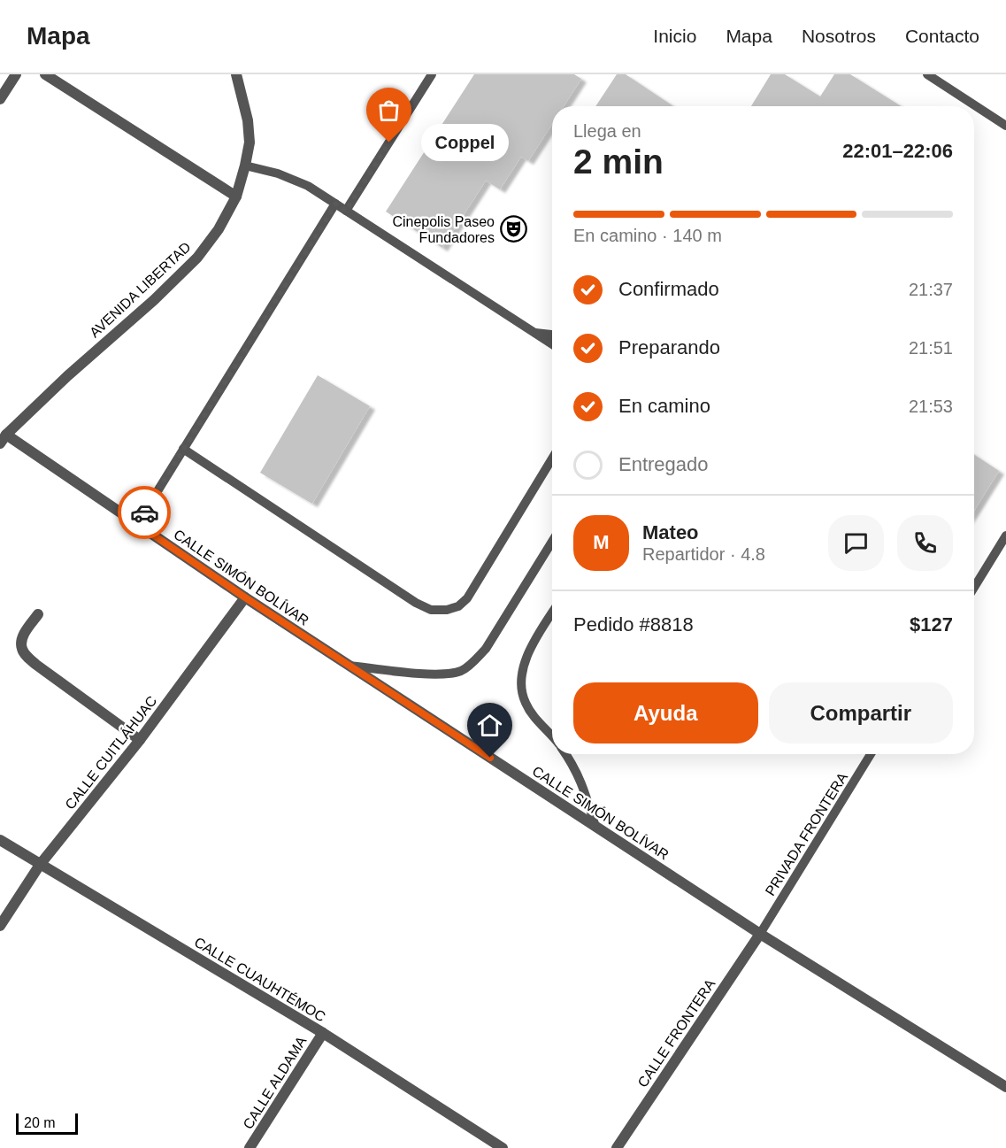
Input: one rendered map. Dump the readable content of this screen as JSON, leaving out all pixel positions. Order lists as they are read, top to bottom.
{
  "streets": {
    "street": [
      "AVENIDA LIBERTAD",
      "CALLE SIMÓN BOLÍVAR",
      "CALLE CUITLÁHUAC",
      "CALLE CUAUHTÉMOC",
      "CALLE FRONTERA",
      "CALLE ALDAMA"
    ],
    "lane": ["PRIVADA FRONTERA"]
  },
  "crossings": [
    ["AVENIDA LIBERTAD", "CALLE SIMÓN BOLÍVAR"],
    ["CALLE SIMÓN BOLÍVAR", "CALLE CUITLÁHUAC"],
    ["CALLE SIMÓN BOLÍVAR", "PRIVADA FRONTERA"],
    ["CALLE SIMÓN BOLÍVAR", "CALLE FRONTERA"],
    ["CALLE CUITLÁHUAC", "CALLE CUAUHTÉMOC"],
    ["PRIVADA FRONTERA", "CALLE FRONTERA"],
    ["CALLE CUAUHTÉMOC", "CALLE ALDAMA"]
  ],
  "places": {
    "other": ["Coppel"],
    "theatre": ["Cinepolis Paseo Fundadores"]
  },
  "scale_bar": "20 m",
  "page": {
    "header": "Mapa",
    "nav": [
      "Inicio",
      "Mapa",
      "Nosotros",
      "Contacto"
    ],
    "heading": ["2 min", "Llega en", "22:01–22:06"],
    "panel": [
      "Mateo",
      "Repartidor · 4.8",
      "Pedido #8818",
      "$127"
    ],
    "bubble": "Coppel",
    "bar": "En camino · 140 m",
    "list": [
      ["Confirmado", "21:37"],
      ["Preparando", "21:51"],
      ["En camino", "21:53"],
      "Entregado"
    ],
    "round": "M",
    "buttons": ["Ayuda", "Compartir"],
    "scale": "20 m"
  }
}
